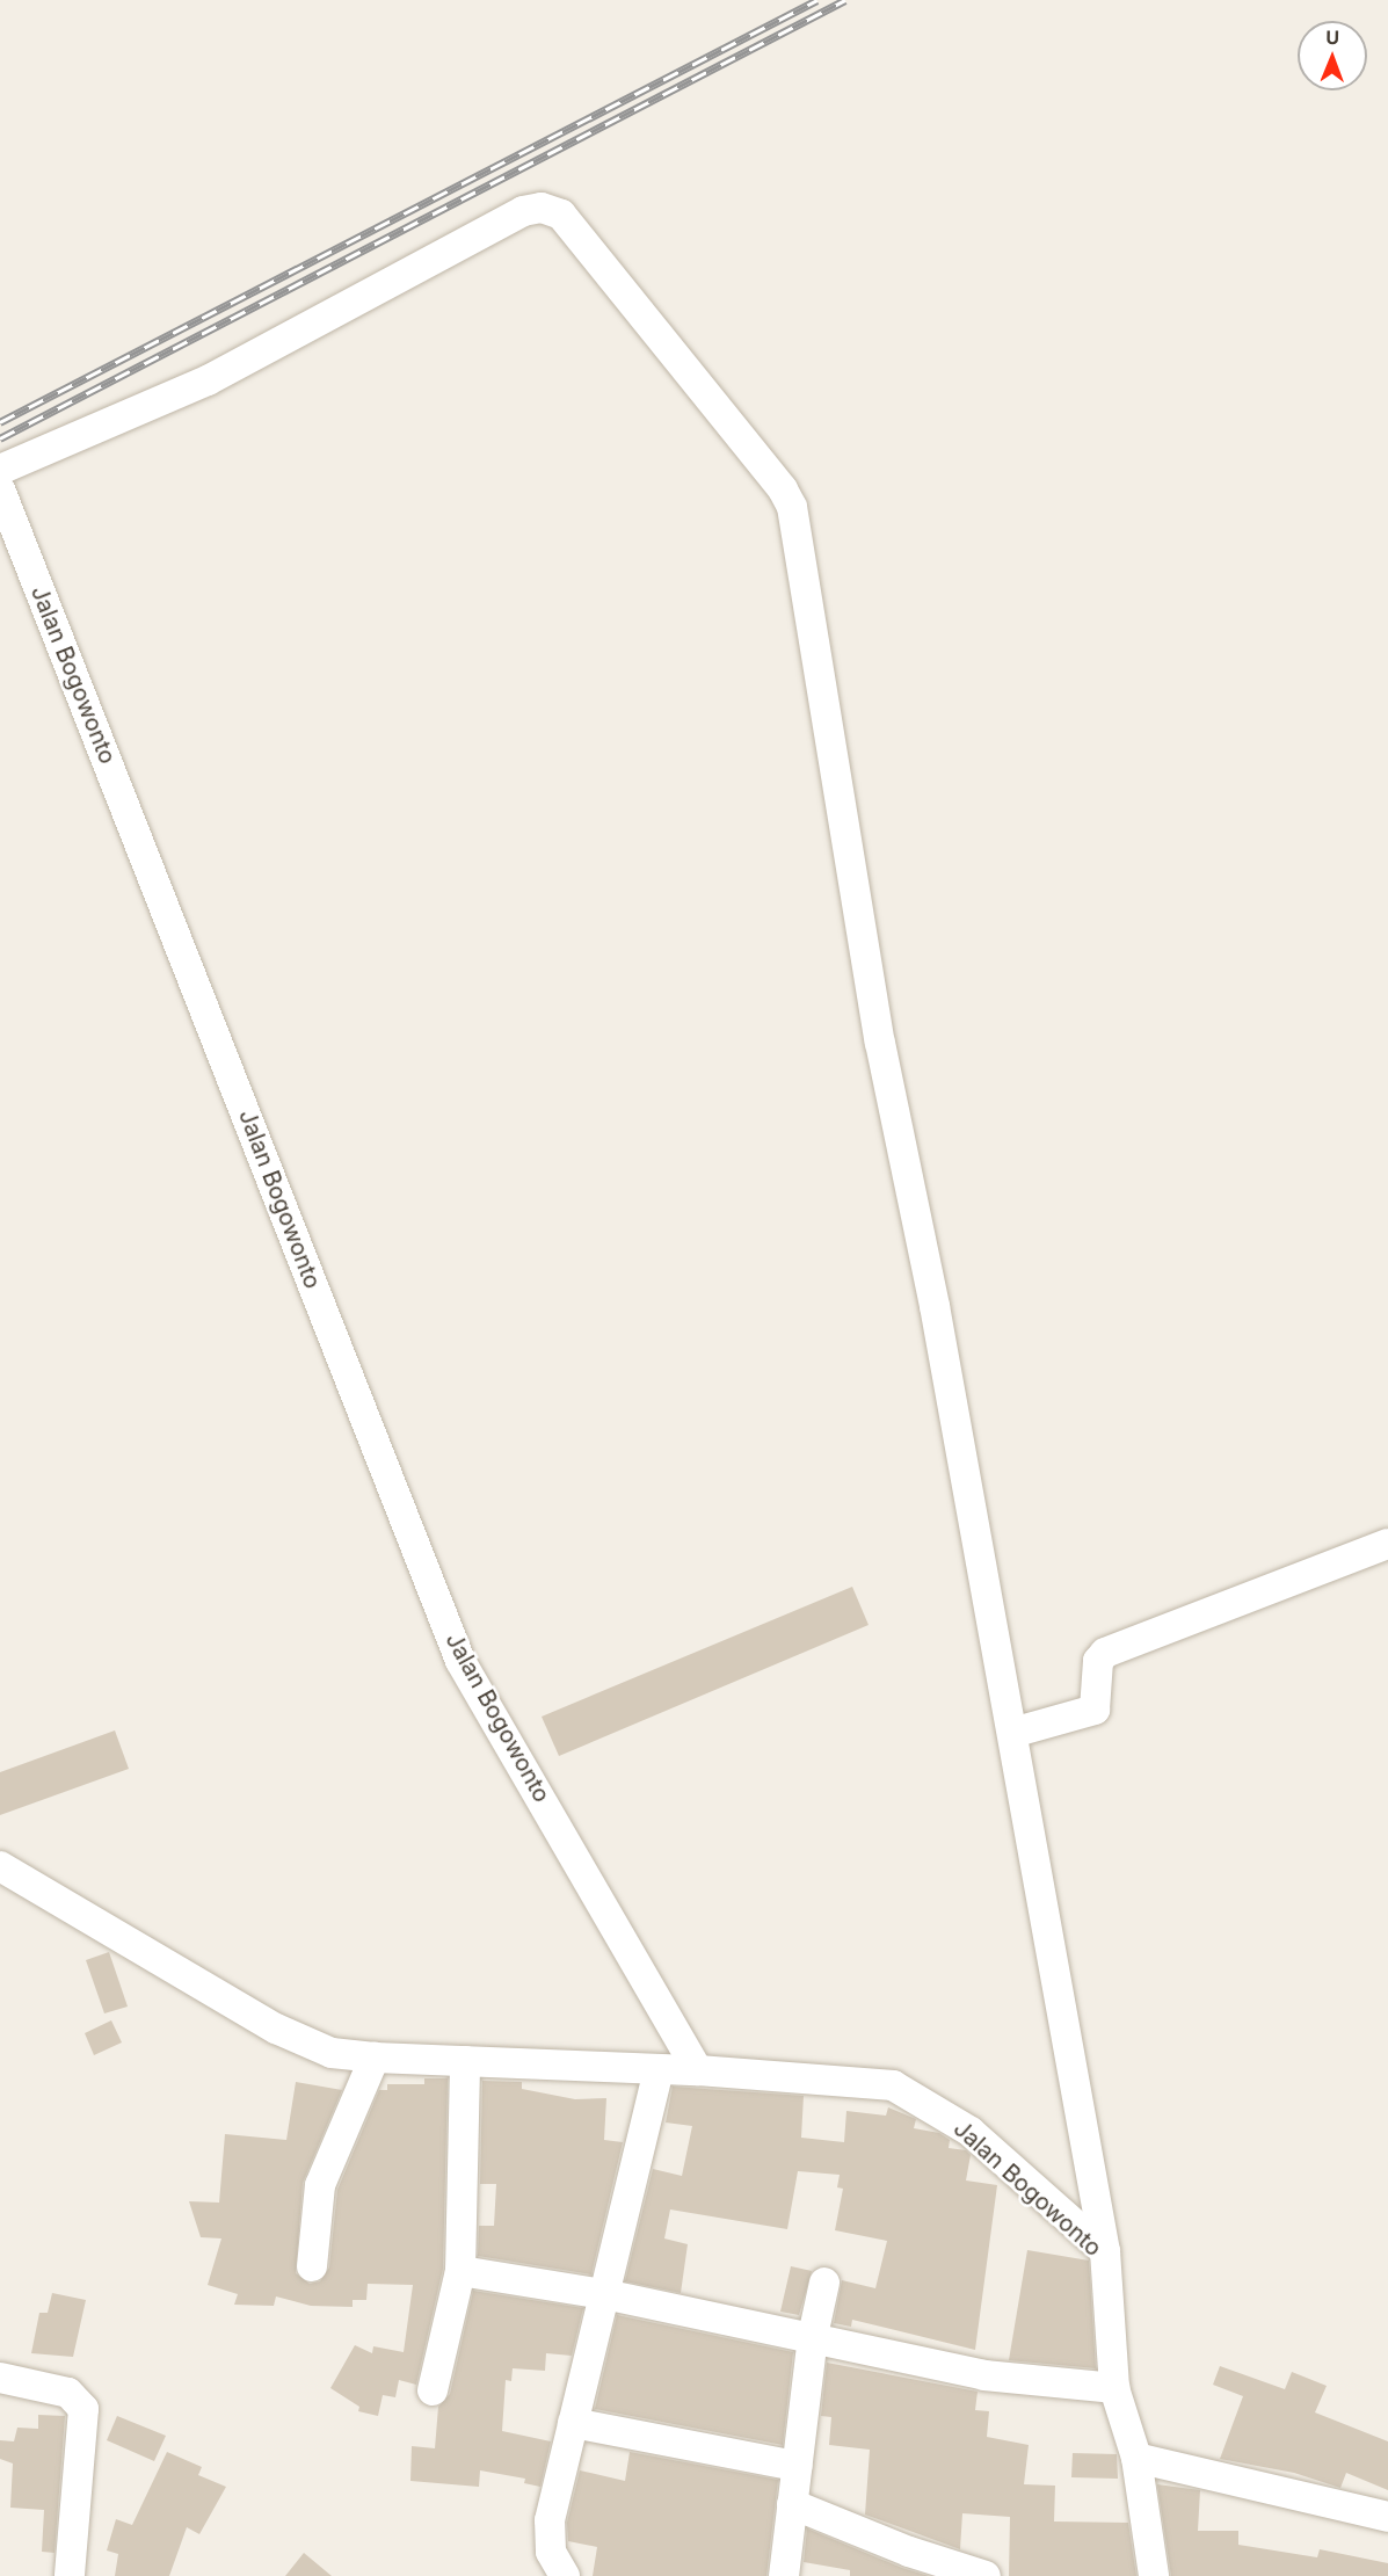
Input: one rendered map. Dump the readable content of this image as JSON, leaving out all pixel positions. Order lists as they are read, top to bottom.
{
  "streets": {
    "street": ["Jalan Bogowonto"]
  },
  "north": "top"
}
